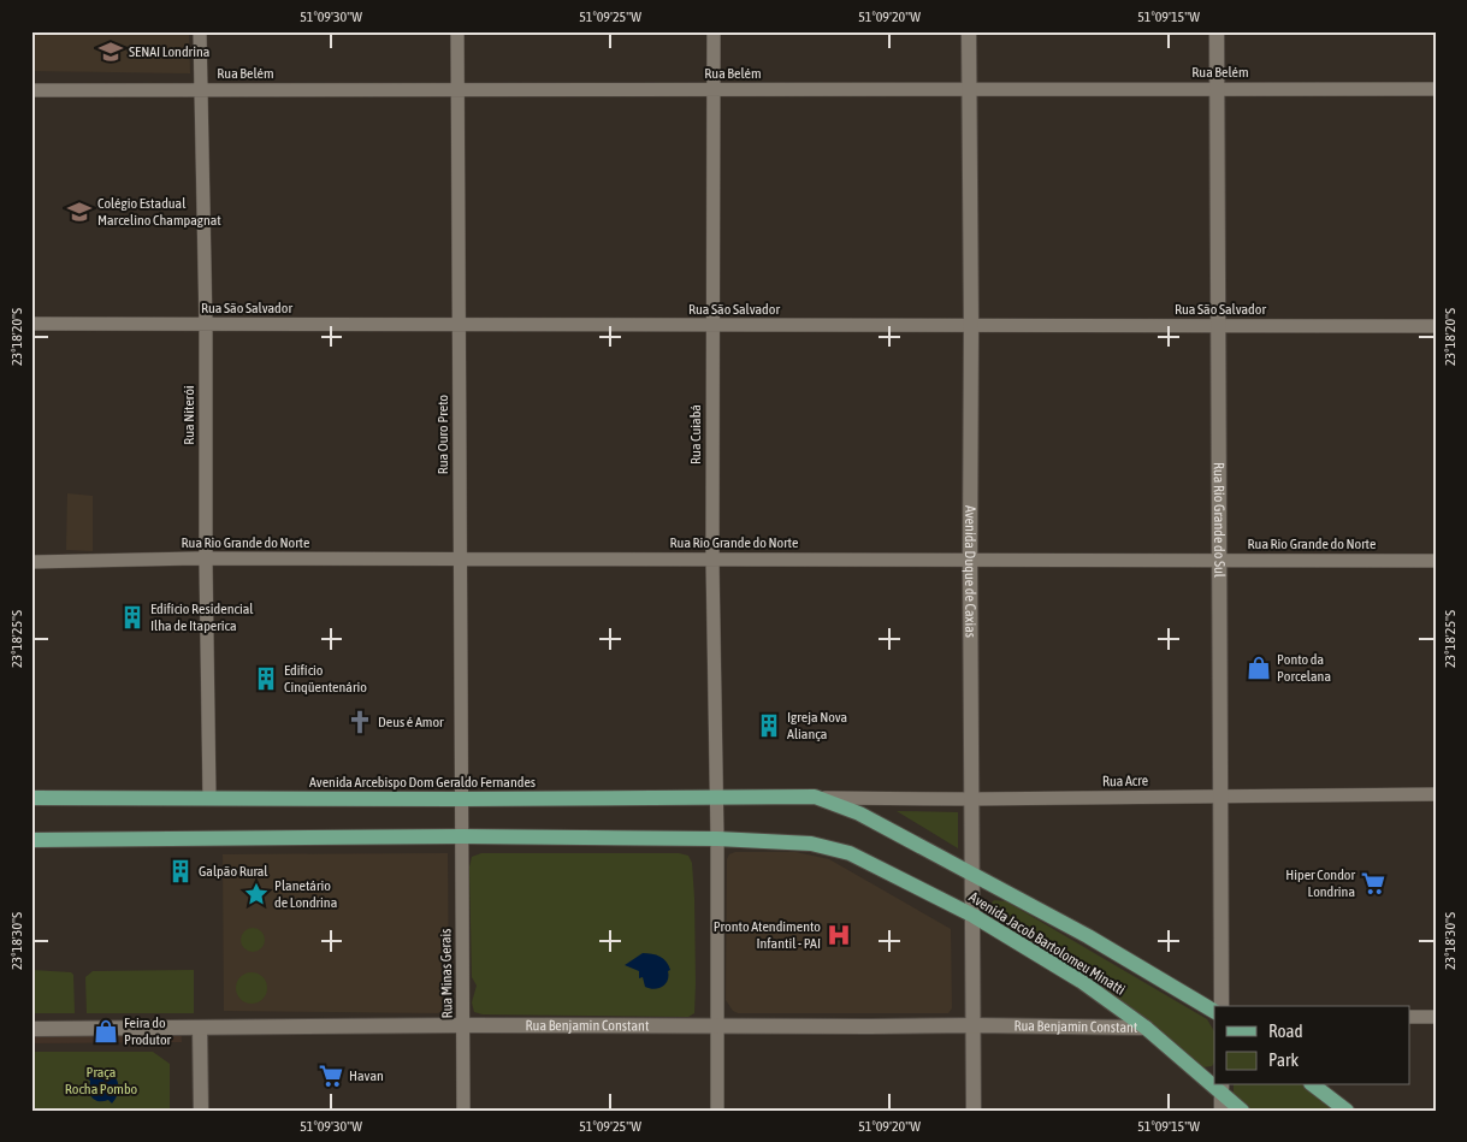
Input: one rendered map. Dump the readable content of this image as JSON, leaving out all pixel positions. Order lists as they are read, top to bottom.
{
  "streets": {
    "main road": ["Avenida Arcebispo Dom Geraldo Fernandes", "Avenida Jacob Bartolomeu Minatti"],
    "street": [
      "Rua Belém",
      "Rua São Salvador",
      "Rua Niterói",
      "Rua Ouro Preto",
      "Rua Cuiabá",
      "Rua Rio Grande do Sul",
      "Rua Rio Grande do Norte",
      "Avenida Duque de Caxias",
      "Rua Acre",
      "Rua Minas Gerais",
      "Rua Benjamin Constant"
    ]
  },
  "crossings": [
    ["Rua Belém", "Rua Niterói"],
    ["Rua Belém", "Rua Ouro Preto"],
    ["Rua Belém", "Rua Cuiabá"],
    ["Rua Belém", "Rua Rio Grande do Sul"],
    ["Rua Belém", "Avenida Duque de Caxias"],
    ["Rua São Salvador", "Rua Niterói"],
    ["Rua São Salvador", "Rua Ouro Preto"],
    ["Rua São Salvador", "Rua Cuiabá"],
    ["Rua São Salvador", "Rua Rio Grande do Sul"],
    ["Rua São Salvador", "Avenida Duque de Caxias"],
    ["Rua Niterói", "Rua Rio Grande do Norte"],
    ["Rua Niterói", "Avenida Arcebispo Dom Geraldo Fernandes"],
    ["Rua Ouro Preto", "Rua Rio Grande do Norte"],
    ["Rua Ouro Preto", "Avenida Arcebispo Dom Geraldo Fernandes"],
    ["Rua Ouro Preto", "Rua Minas Gerais"],
    ["Rua Cuiabá", "Rua Rio Grande do Norte"],
    ["Rua Cuiabá", "Avenida Arcebispo Dom Geraldo Fernandes"],
    ["Rua Cuiabá", "Avenida Jacob Bartolomeu Minatti"],
    ["Rua Cuiabá", "Rua Benjamin Constant"],
    ["Rua Rio Grande do Sul", "Rua Rio Grande do Norte"],
    ["Rua Rio Grande do Sul", "Rua Acre"],
    ["Rua Rio Grande do Norte", "Avenida Duque de Caxias"],
    ["Avenida Duque de Caxias", "Rua Acre"],
    ["Avenida Duque de Caxias", "Avenida Jacob Bartolomeu Minatti"],
    ["Avenida Duque de Caxias", "Rua Benjamin Constant"],
    ["Rua Acre", "Avenida Arcebispo Dom Geraldo Fernandes"],
    ["Rua Acre", "Avenida Jacob Bartolomeu Minatti"],
    ["Avenida Arcebispo Dom Geraldo Fernandes", "Avenida Jacob Bartolomeu Minatti"],
    ["Avenida Jacob Bartolomeu Minatti", "Rua Benjamin Constant"],
    ["Rua Minas Gerais", "Rua Benjamin Constant"]
  ],
  "parks": ["Praça Rocha Pombo"],
  "places": {
    "school or university": ["SENAI Londrina", "Colégio Estadual Marcelino Champagnat"],
    "building": [
      "Edifício Residencial Ilha de Itaperica",
      "Edifício Cinqüentenário",
      "Igreja Nova Aliança",
      "Galpão Rural"
    ],
    "shop": ["Ponto da Porcelana", "Feira do Produtor"],
    "church": ["Deus é Amor"],
    "supermarket": ["Hiper Condor Londrina", "Havan"],
    "place": ["Planetário de Londrina"],
    "hospital": ["Pronto Atendimento Infantil - PAI"]
  },
  "legend": ["Road", "Park"],
  "coordinates": [
    "51°09'30\"W",
    "51°09'25\"W",
    "51°09'20\"W",
    "51°09'15\"W",
    "23°18'20\"S",
    "23°18'25\"S",
    "23°18'30\"S"
  ]
}
